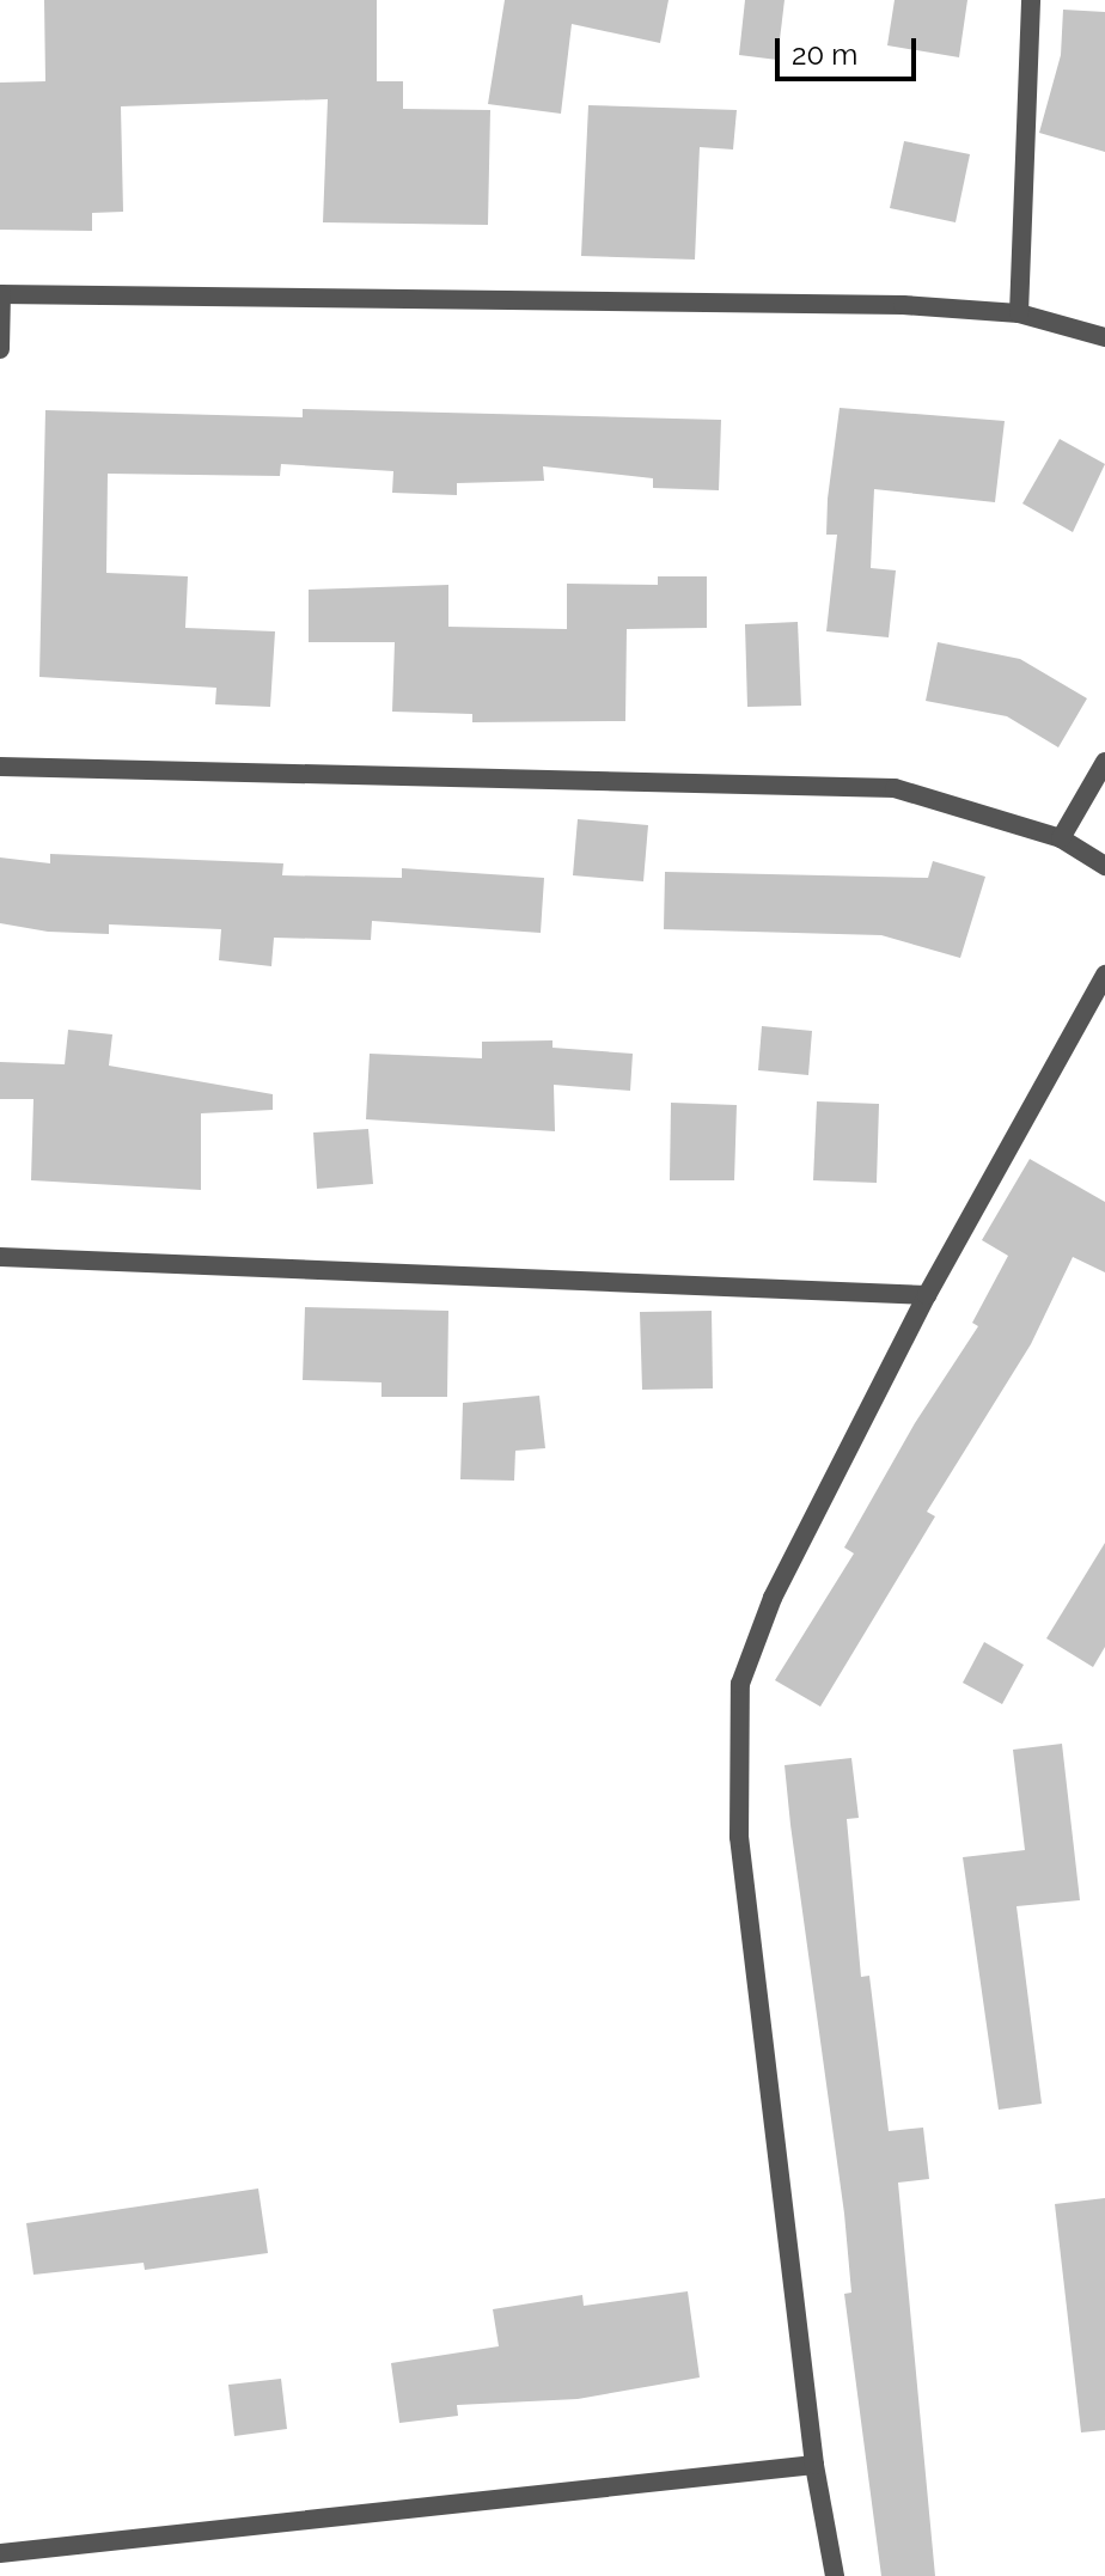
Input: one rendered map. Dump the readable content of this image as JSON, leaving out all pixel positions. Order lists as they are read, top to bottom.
{
  "scale_bar": "20 m"
}
